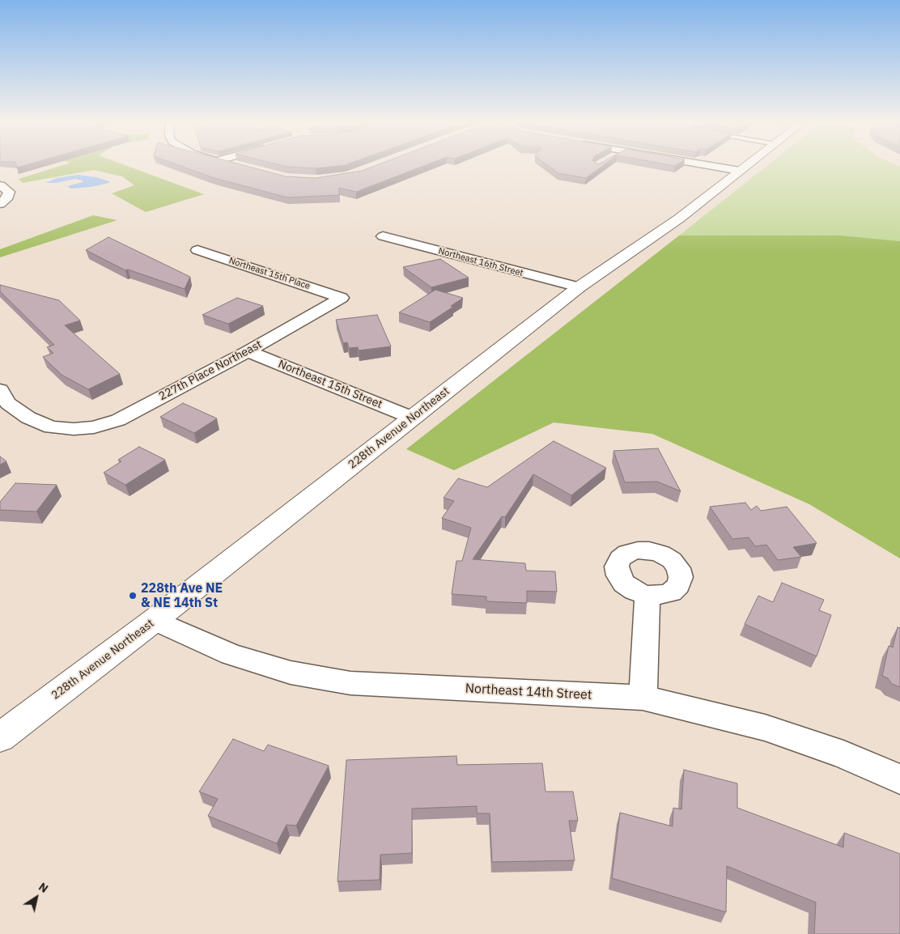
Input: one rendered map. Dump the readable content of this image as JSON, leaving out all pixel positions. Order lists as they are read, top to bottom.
{
  "streets": {
    "main road": ["228th Avenue Northeast"],
    "street": [
      "Northeast 16th Street",
      "Northeast 15th Place",
      "227th Place Northeast",
      "Northeast 15th Street",
      "Northeast 14th Street"
    ]
  },
  "crossings": [
    ["Northeast 16th Street", "228th Avenue Northeast"],
    ["Northeast 15th Place", "227th Place Northeast"],
    ["227th Place Northeast", "Northeast 15th Street"],
    ["Northeast 15th Street", "228th Avenue Northeast"],
    ["228th Avenue Northeast", "Northeast 14th Street"]
  ],
  "places": ["228th Ave NE & NE 14th St"],
  "north": "top right"
}
